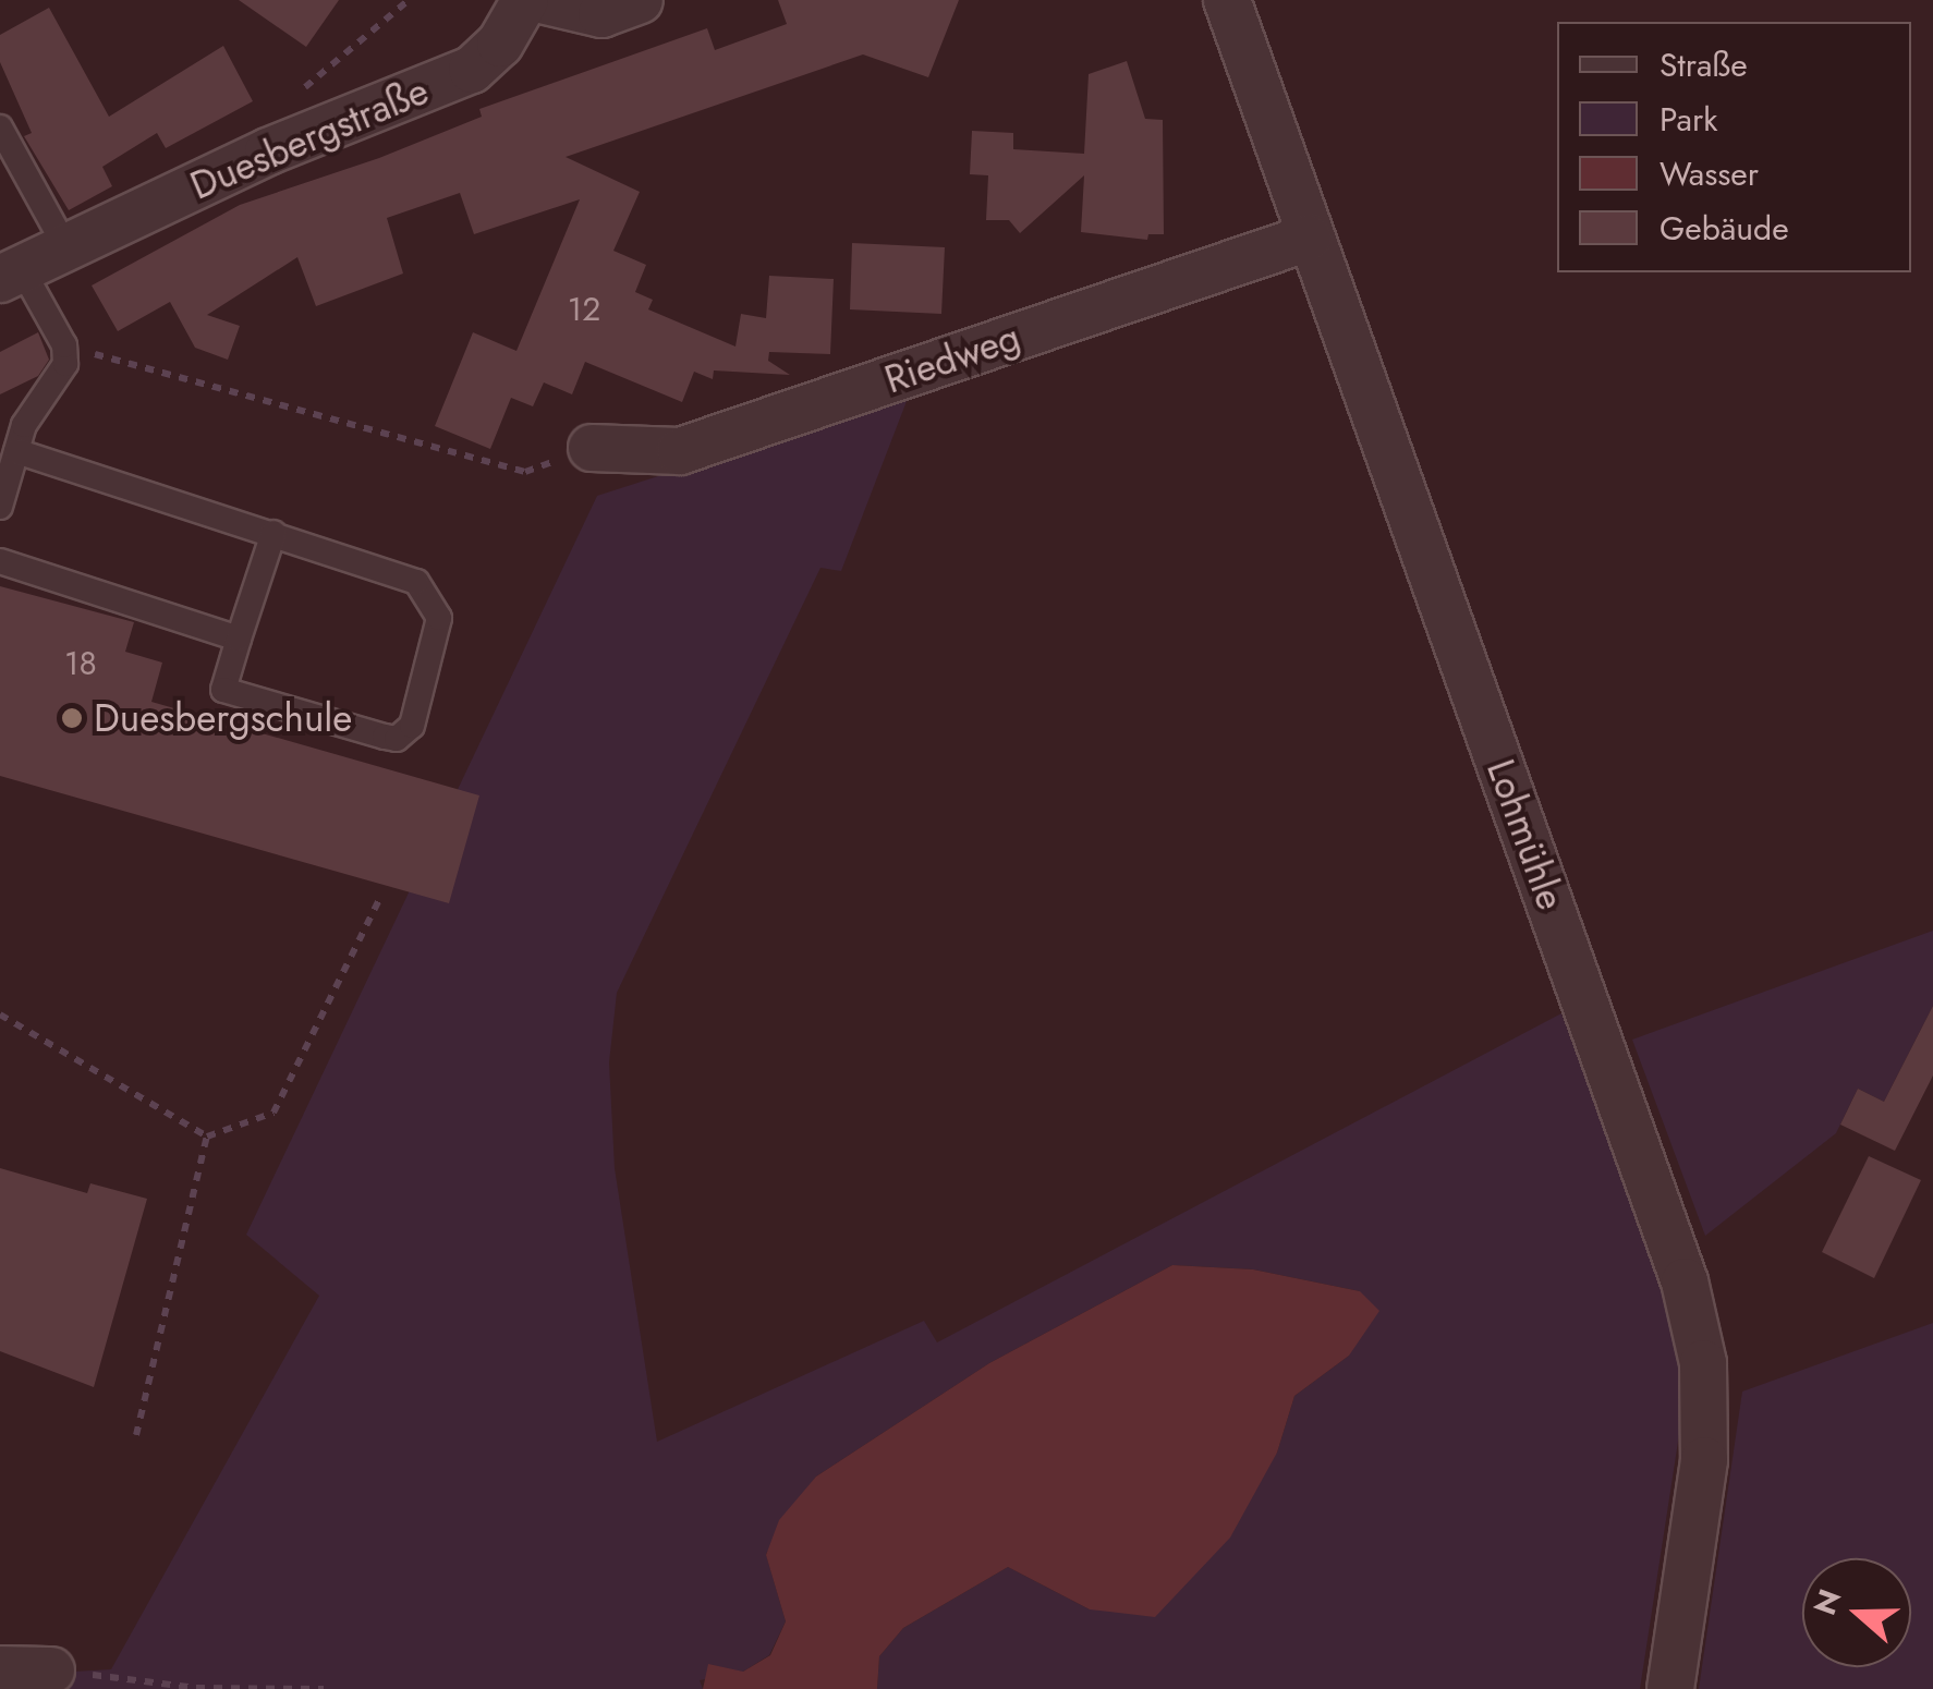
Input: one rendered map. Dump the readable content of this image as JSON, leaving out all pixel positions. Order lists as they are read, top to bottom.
{
  "streets": {
    "street": ["Duesbergstraße", "Riedweg", "Lohmühle"]
  },
  "crossings": [
    ["Riedweg", "Lohmühle"]
  ],
  "places": ["Duesbergschule"],
  "house_numbers": ["12", "18"],
  "legend": [
    "Straße",
    "Park",
    "Wasser",
    "Gebäude"
  ],
  "north": "left"
}
